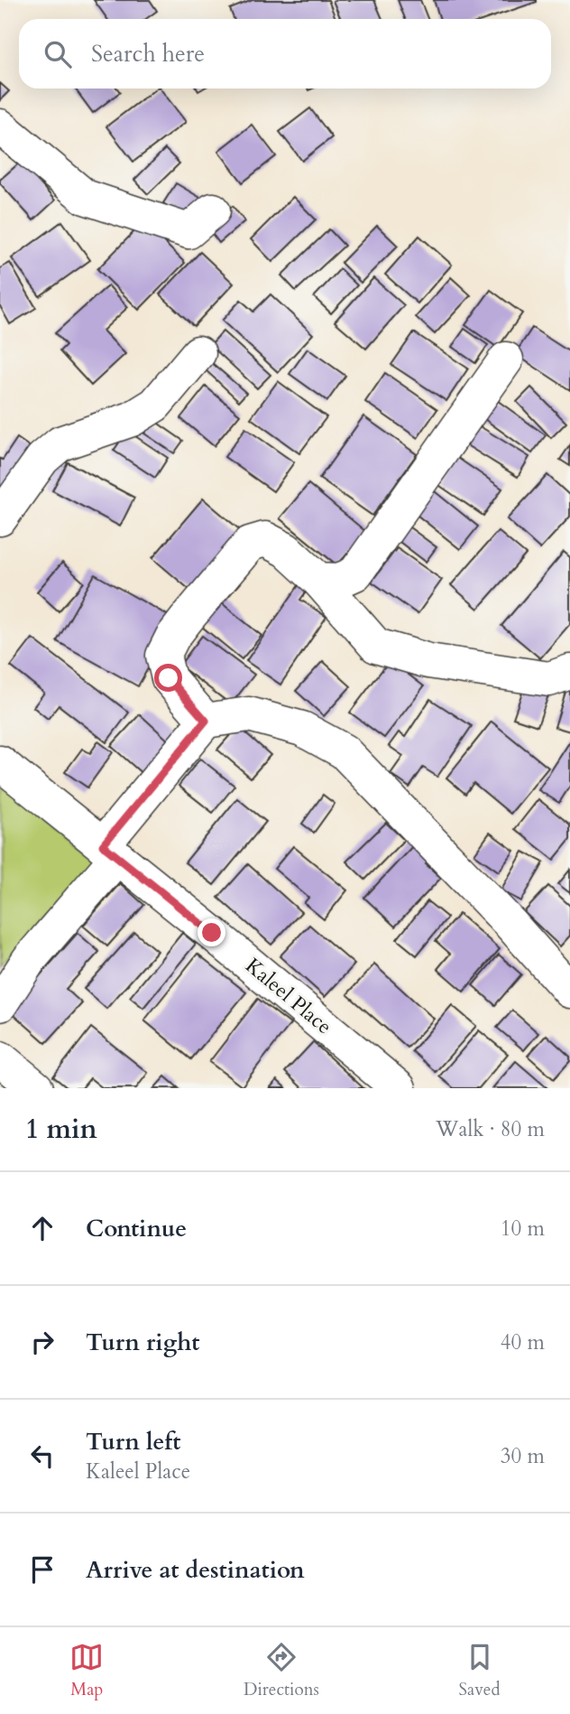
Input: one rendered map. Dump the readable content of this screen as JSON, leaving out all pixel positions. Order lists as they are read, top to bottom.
{
  "streets": {
    "street": ["Kaleel Place"]
  },
  "page": {
    "search": "Search here",
    "heading": ["1 min", "Walk · 80 m"],
    "list": [
      ["Continue", "10 m"],
      ["Turn right", "40 m"],
      ["Turn left", "Kaleel Place", "30 m"],
      "Arrive at destination"
    ],
    "nav": ["Map", "Directions", "Saved"]
  }
}
